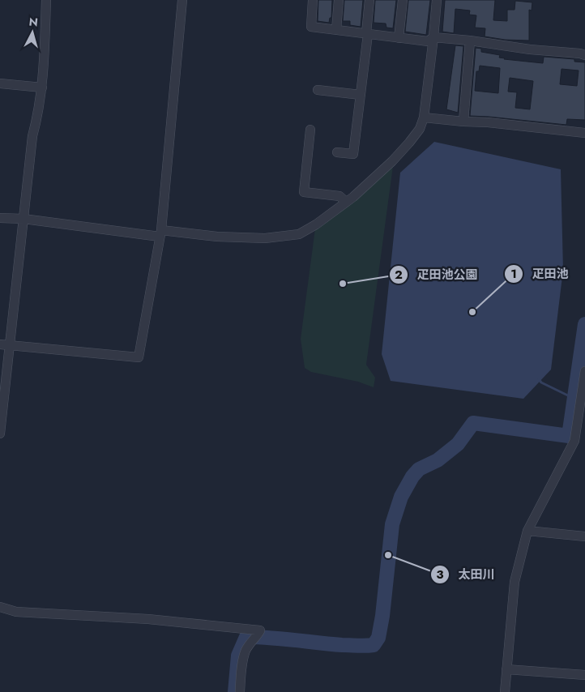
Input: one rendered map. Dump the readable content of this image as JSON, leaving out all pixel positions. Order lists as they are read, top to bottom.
{
  "places": ["疋田池公園", "疋田池", "太田川"],
  "north": "top"
}
